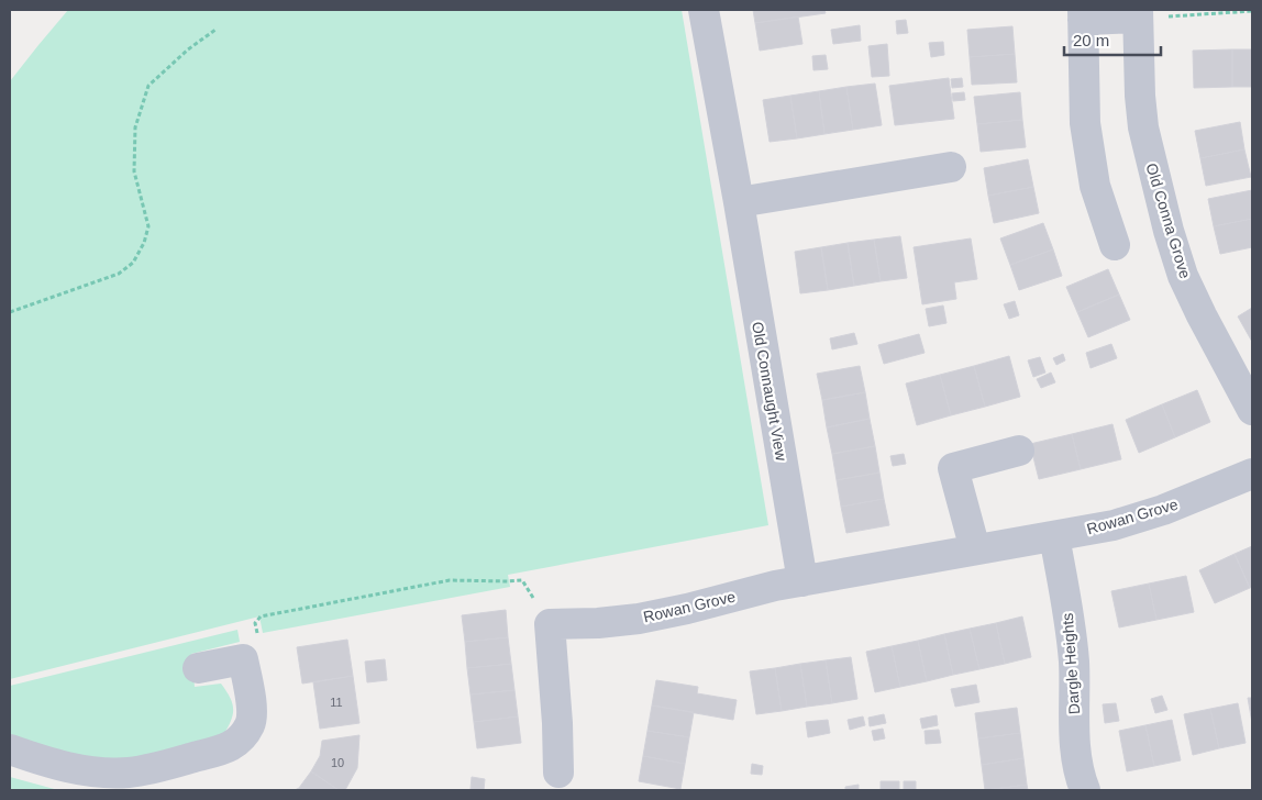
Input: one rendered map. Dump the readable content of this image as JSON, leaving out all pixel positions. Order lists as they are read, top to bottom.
{
  "streets": {
    "street": [
      "Old Conna Grove",
      "Old Connaught View",
      "Rowan Grove",
      "Dargle Heights"
    ]
  },
  "crossings": [
    ["Old Connaught View", "Rowan Grove"],
    ["Rowan Grove", "Dargle Heights"]
  ],
  "house_numbers": ["11", "10"],
  "scale_bar": "20 m"
}
